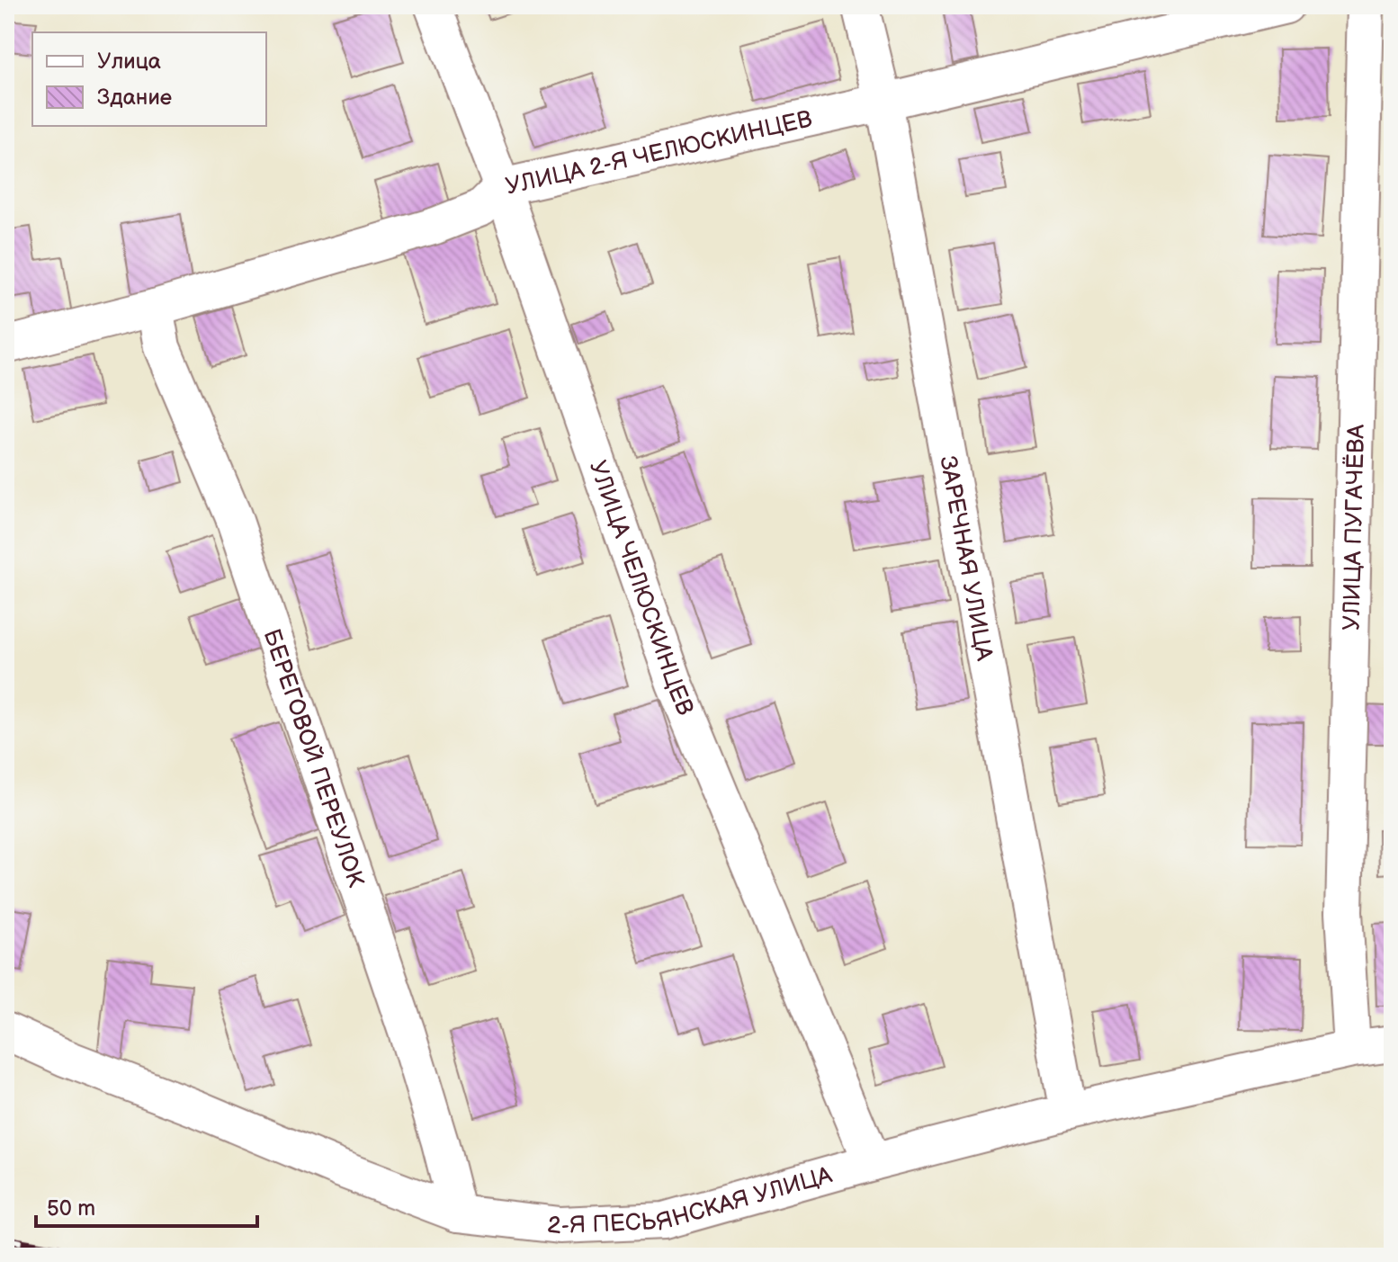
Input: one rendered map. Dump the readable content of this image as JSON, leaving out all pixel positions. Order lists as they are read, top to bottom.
{
  "streets": {
    "street": [
      "УЛИЦА 2-Я ЧЕЛЮСКИНЦЕВ",
      "УЛИЦА ПУГАЧЁВА",
      "ЗАРЕЧНАЯ УЛИЦА",
      "УЛИЦА ЧЕЛЮСКИНЦЕВ",
      "БЕРЕГОВОЙ ПЕРЕУЛОК",
      "2-Я ПЕСЬЯНСКАЯ УЛИЦА"
    ]
  },
  "crossings": [
    ["УЛИЦА 2-Я ЧЕЛЮСКИНЦЕВ", "ЗАРЕЧНАЯ УЛИЦА"],
    ["УЛИЦА 2-Я ЧЕЛЮСКИНЦЕВ", "УЛИЦА ЧЕЛЮСКИНЦЕВ"],
    ["УЛИЦА 2-Я ЧЕЛЮСКИНЦЕВ", "БЕРЕГОВОЙ ПЕРЕУЛОК"],
    ["УЛИЦА ПУГАЧЁВА", "2-Я ПЕСЬЯНСКАЯ УЛИЦА"],
    ["ЗАРЕЧНАЯ УЛИЦА", "2-Я ПЕСЬЯНСКАЯ УЛИЦА"],
    ["УЛИЦА ЧЕЛЮСКИНЦЕВ", "2-Я ПЕСЬЯНСКАЯ УЛИЦА"],
    ["БЕРЕГОВОЙ ПЕРЕУЛОК", "2-Я ПЕСЬЯНСКАЯ УЛИЦА"]
  ],
  "legend": ["Улица", "Здание"],
  "scale_bar": "50 m"
}
